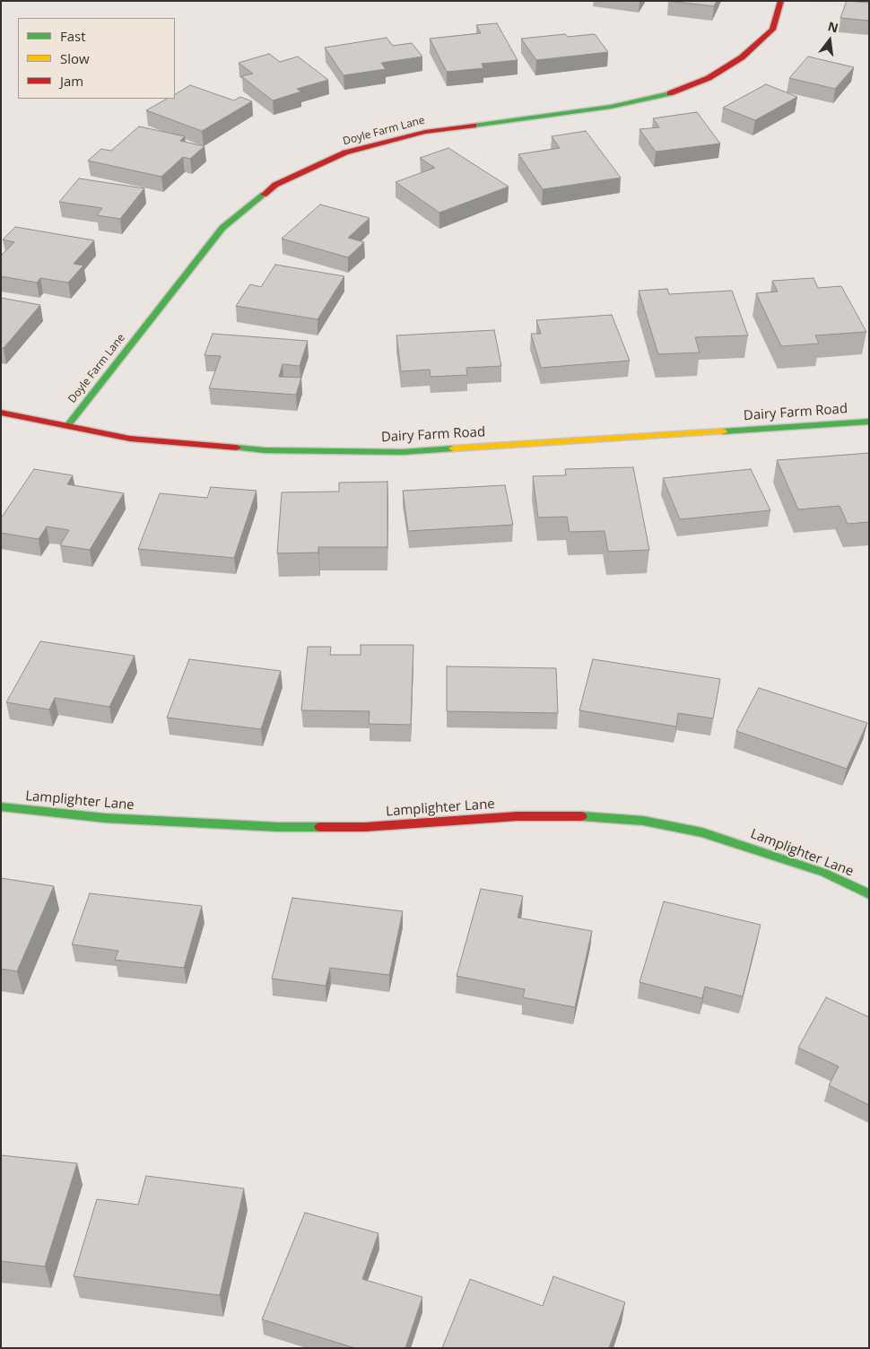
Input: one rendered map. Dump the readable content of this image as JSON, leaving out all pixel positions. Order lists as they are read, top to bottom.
{
  "streets": {
    "street": ["Doyle Farm Lane", "Dairy Farm Road", "Lamplighter Lane"]
  },
  "crossings": [
    ["Doyle Farm Lane", "Dairy Farm Road"]
  ],
  "legend": ["Fast", "Slow", "Jam"],
  "north": "top"
}
